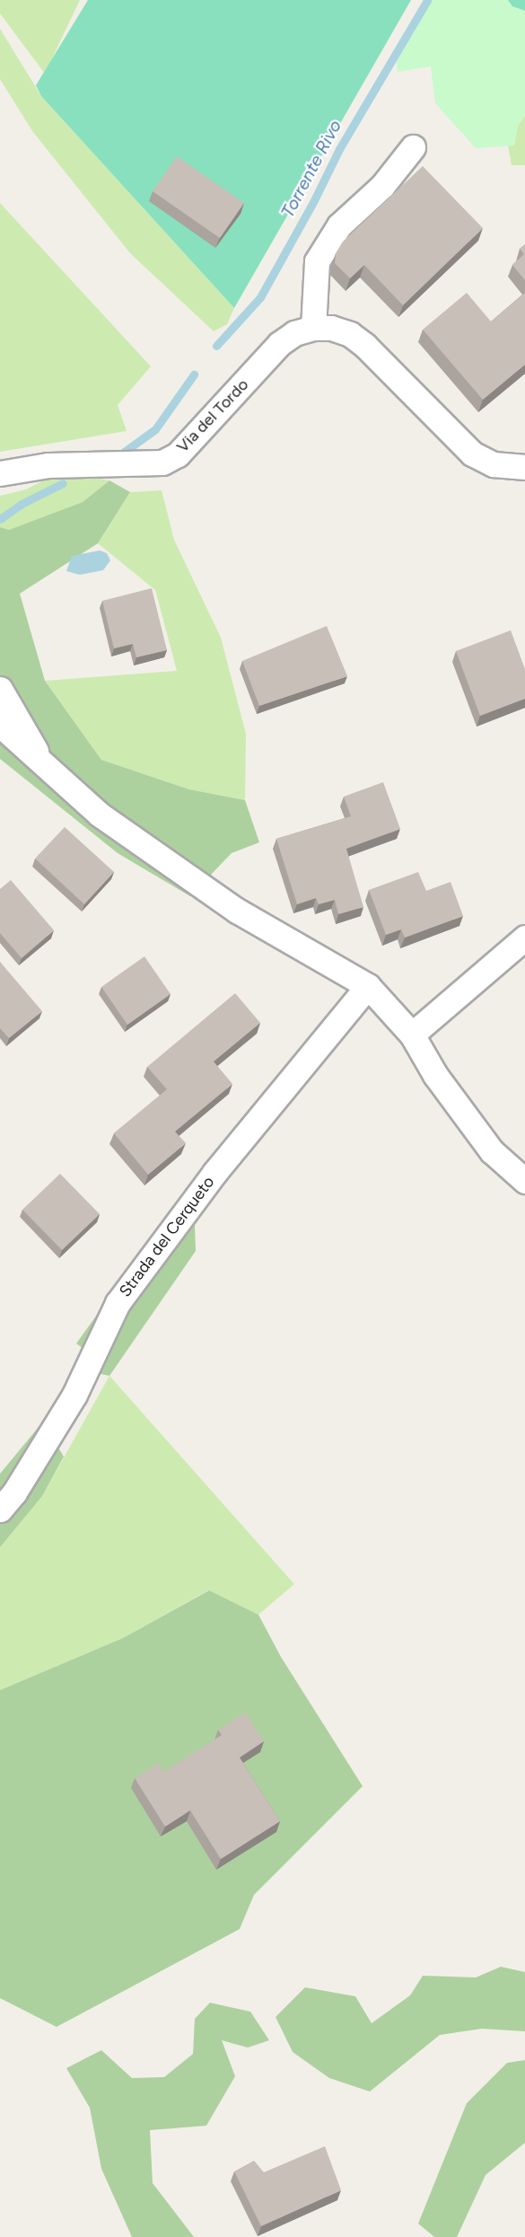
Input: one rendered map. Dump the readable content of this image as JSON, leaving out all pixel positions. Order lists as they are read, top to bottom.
{
  "streets": {
    "street": ["Via del Tordo", "Strada del Cerqueto"]
  },
  "water": ["Torrente Rivo"]
}
